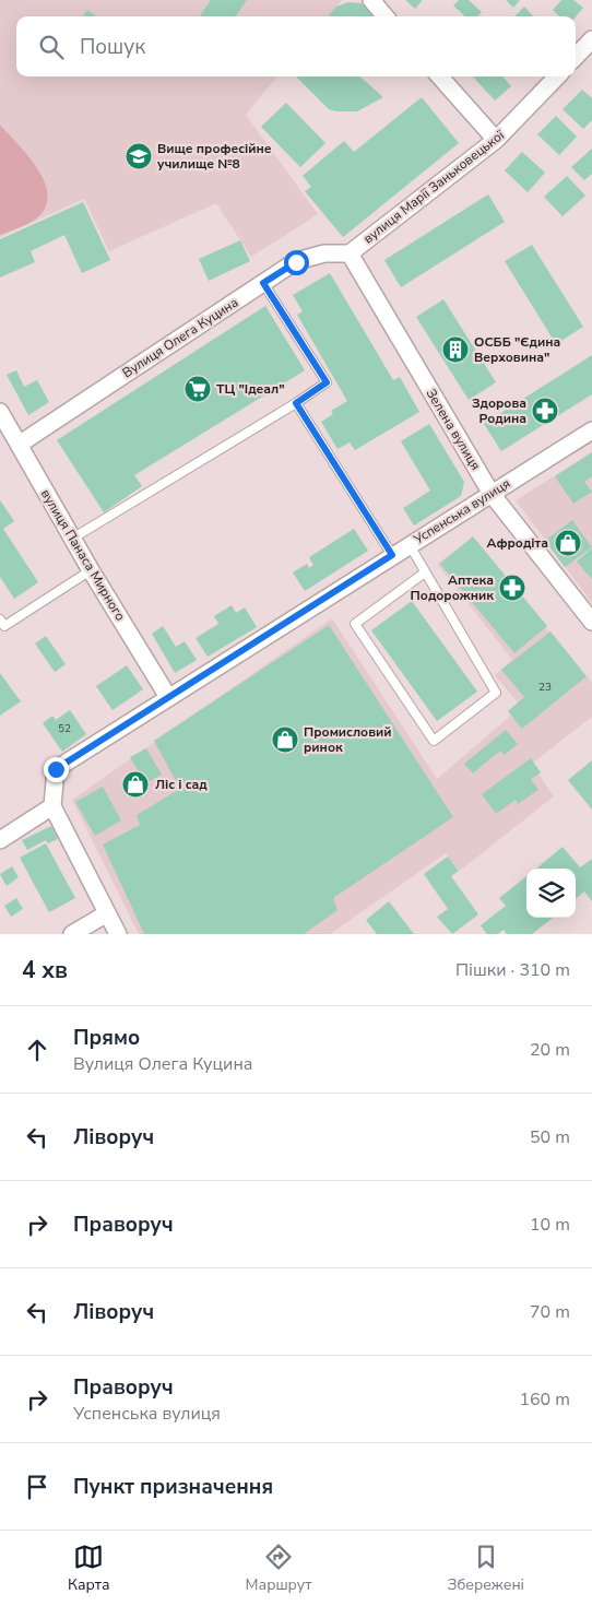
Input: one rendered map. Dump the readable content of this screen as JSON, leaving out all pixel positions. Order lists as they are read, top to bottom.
{
  "streets": {
    "street": [
      "вулиця Марії Заньковецької",
      "Вулиця Олега Куцина",
      "Зелена вулиця",
      "Успенська вулиця",
      "вулиця Панаса Мирного"
    ]
  },
  "crossings": [
    ["вулиця Марії Заньковецької", "Вулиця Олега Куцина"],
    ["вулиця Марії Заньковецької", "Зелена вулиця"],
    ["Вулиця Олега Куцина", "Зелена вулиця"],
    ["Вулиця Олега Куцина", "вулиця Панаса Мирного"],
    ["Зелена вулиця", "Успенська вулиця"],
    ["Успенська вулиця", "вулиця Панаса Мирного"]
  ],
  "places": {
    "school or university": ["Вище професійне училище №8"],
    "building": ["ОСББ \"Єдина Верховина\""],
    "supermarket": ["ТЦ \"Ідеал\""],
    "pharmacy": ["Здорова Родина", "Аптека Подорожник"],
    "shop": ["Афродіта", "Промисловий ринок", "Ліс і сад"]
  },
  "house_numbers": ["23", "52"],
  "page": {
    "search": "Пошук",
    "heading": ["4 хв", "Пішки · 310 m"],
    "list": [
      ["Прямо", "Вулиця Олега Куцина", "20 m"],
      ["Ліворуч", "50 m"],
      ["Праворуч", "10 m"],
      ["Ліворуч", "70 m"],
      ["Праворуч", "Успенська вулиця", "160 m"],
      "Пункт призначення"
    ],
    "nav": ["Карта", "Маршрут", "Збережені"]
  }
}
